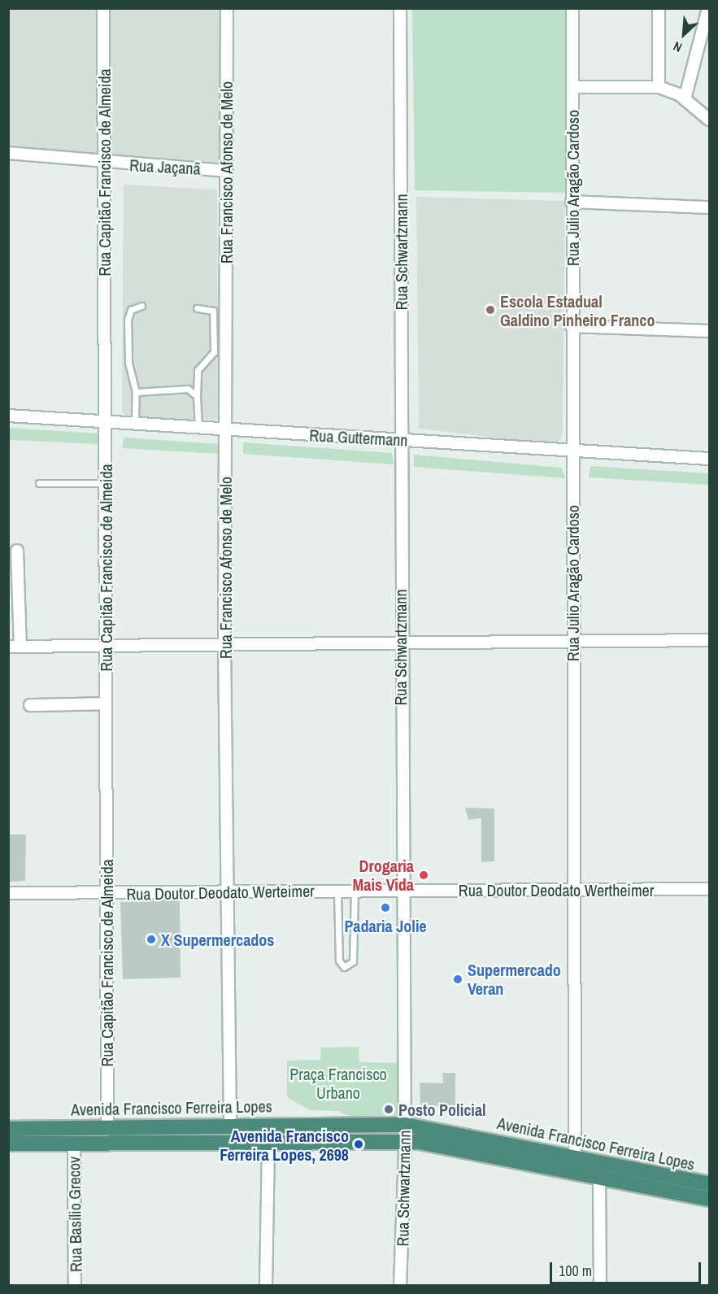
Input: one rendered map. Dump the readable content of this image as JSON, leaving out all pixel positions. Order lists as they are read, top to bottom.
{
  "streets": {
    "highway": ["Avenida Francisco Ferreira Lopes"],
    "street": [
      "Rua Jaçanã",
      "Rua Capitão Francisco de Almeida",
      "Rua Francisco Afonso de Melo",
      "Rua Julio Aragão Cardoso",
      "Rua Schwartzmann",
      "Rua Guttermann",
      "Rua Doutor Deodato Wertheimer",
      "Rua Doutor Deodato Werteimer",
      "Rua Basílio Grecov"
    ]
  },
  "crossings": [
    ["Rua Jaçanã", "Rua Capitão Francisco de Almeida"],
    ["Rua Jaçanã", "Rua Francisco Afonso de Melo"],
    ["Rua Capitão Francisco de Almeida", "Rua Guttermann"],
    ["Rua Capitão Francisco de Almeida", "Rua Doutor Deodato Werteimer"],
    ["Rua Capitão Francisco de Almeida", "Avenida Francisco Ferreira Lopes"],
    ["Rua Francisco Afonso de Melo", "Rua Guttermann"],
    ["Rua Francisco Afonso de Melo", "Rua Doutor Deodato Werteimer"],
    ["Rua Francisco Afonso de Melo", "Avenida Francisco Ferreira Lopes"],
    ["Rua Julio Aragão Cardoso", "Rua Guttermann"],
    ["Rua Julio Aragão Cardoso", "Rua Doutor Deodato Wertheimer"],
    ["Rua Julio Aragão Cardoso", "Avenida Francisco Ferreira Lopes"],
    ["Rua Schwartzmann", "Rua Guttermann"],
    ["Rua Schwartzmann", "Rua Doutor Deodato Wertheimer"],
    ["Rua Schwartzmann", "Rua Doutor Deodato Werteimer"],
    ["Rua Schwartzmann", "Avenida Francisco Ferreira Lopes"],
    ["Rua Doutor Deodato Wertheimer", "Rua Doutor Deodato Werteimer"],
    ["Avenida Francisco Ferreira Lopes", "Rua Basílio Grecov"]
  ],
  "parks": ["Praça Francisco Urbano"],
  "places": [
    "Escola Estadual Galdino Pinheiro Franco",
    "Drogaria Mais Vida",
    "Padaria Jolie",
    "X Supermercados",
    "Supermercado Veran",
    "Posto Policial",
    "Avenida Francisco Ferreira Lopes, 2698"
  ],
  "scale_bar": "100 m",
  "north": "bottom left"
}
